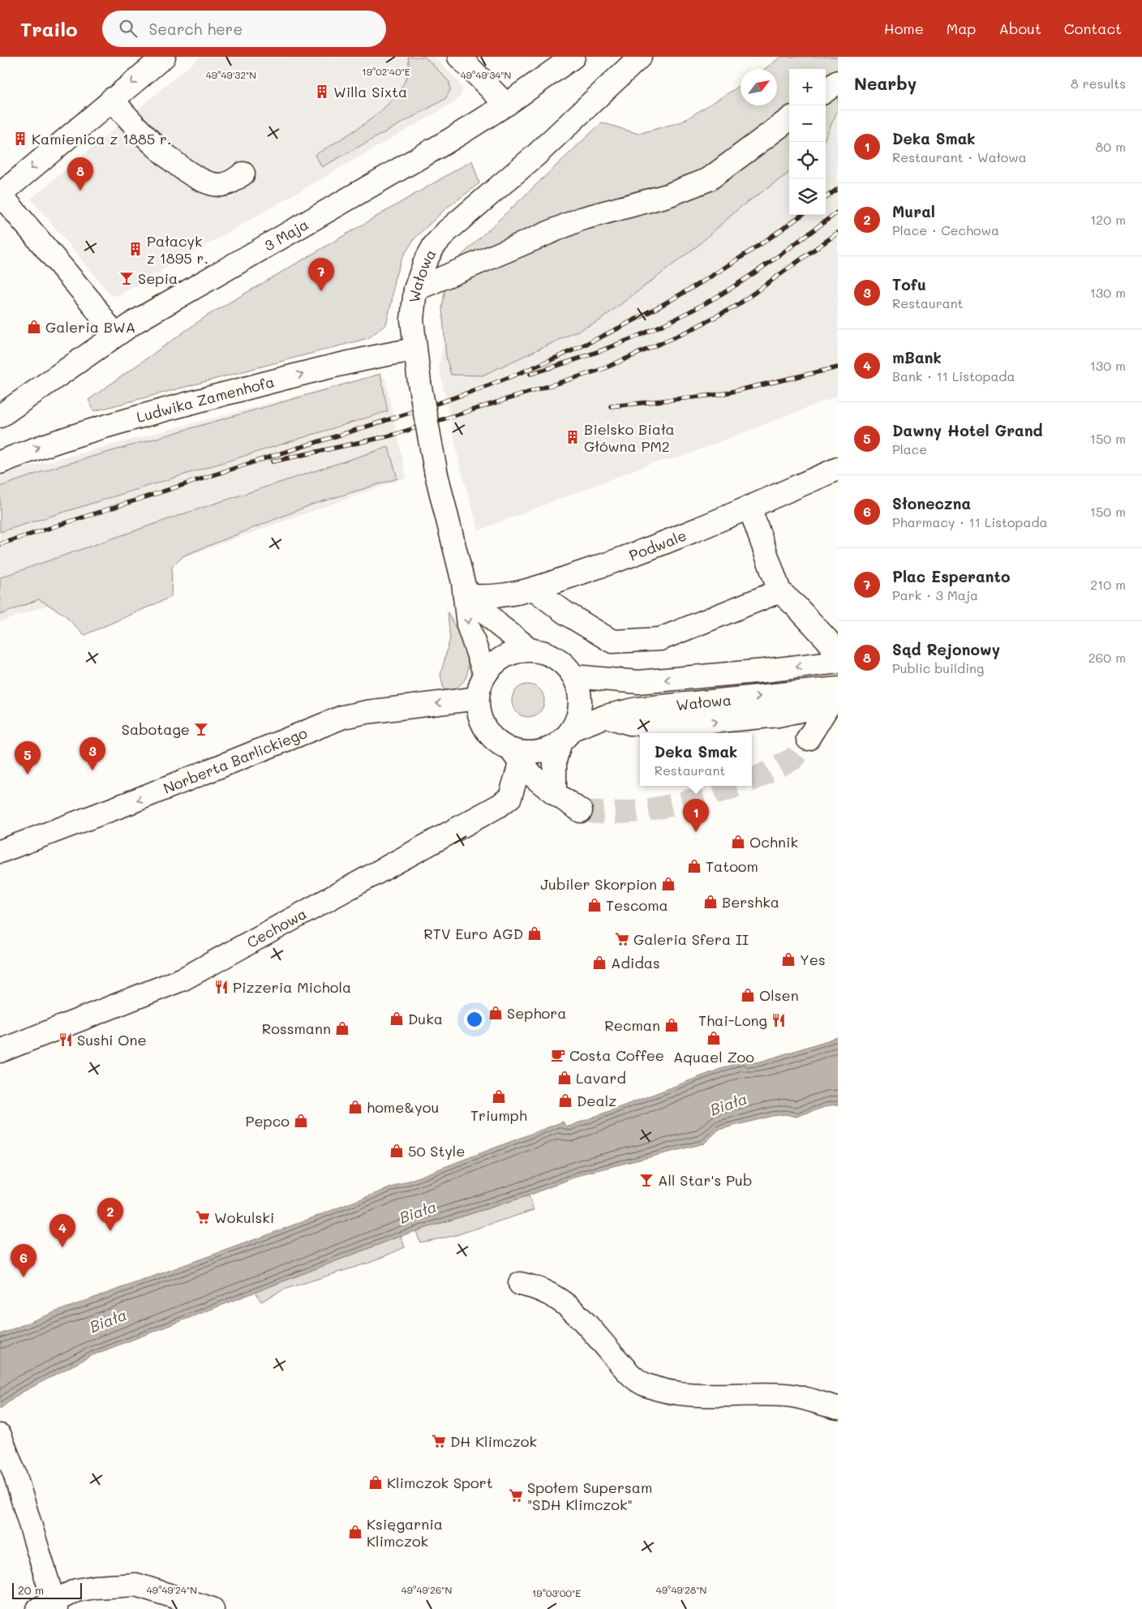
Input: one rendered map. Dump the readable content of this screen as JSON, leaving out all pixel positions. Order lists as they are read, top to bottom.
{
  "streets": {
    "street": [
      "3 Maja",
      "Wałowa",
      "Ludwika Zamenhofa",
      "Podwale",
      "Norberta Barlickiego",
      "Cechowa"
    ]
  },
  "crossings": [
    ["Wałowa", "Ludwika Zamenhofa"],
    ["Wałowa", "Podwale"],
    ["Wałowa", "Norberta Barlickiego"],
    ["Wałowa", "Cechowa"],
    ["Norberta Barlickiego", "Cechowa"]
  ],
  "one_way": ["Ludwika Zamenhofa", "Norberta Barlickiego"],
  "water": ["Biała"],
  "places": {
    "building": [
      "Willa Sixta",
      "Kamienica z 1885 r.",
      "Pałacyk z 1895 r.",
      "Bielsko Biała Główna PM2"
    ],
    "bar": ["Sepia", "Sabotage", "All Star's Pub"],
    "shop": [
      "Galeria BWA",
      "Ochnik",
      "Tatoom",
      "Jubiler Skorpion",
      "Bershka",
      "Tescoma",
      "RTV Euro AGD",
      "Yes",
      "Adidas",
      "Olsen",
      "Sephora",
      "Duka",
      "Recman",
      "Rossmann",
      "Aquael Zoo",
      "Lavard",
      "Triumph",
      "Dealz",
      "home&you",
      "Pepco",
      "50 Style",
      "Klimczok Sport",
      "Księgarnia Klimczok"
    ],
    "supermarket": [
      "Galeria Sfera II",
      "Wokulski",
      "DH Klimczok",
      "Społem Supersam \"SDH Klimczok\""
    ],
    "restaurant": ["Pizzeria Michola", "Thai-Long", "Sushi One"],
    "cafe": ["Costa Coffee"]
  },
  "scale_bar": "20 m",
  "north": "top right",
  "page": {
    "header": "Trailo",
    "search": "Search here",
    "nav": [
      "Home",
      "Map",
      "About",
      "Contact"
    ],
    "heading": ["Nearby", "8 results"],
    "map_buttons": ["+", "−"],
    "list": [
      {
        "mark": "1",
        "name": "Deka Smak",
        "note": "Restaurant · Wałowa",
        "value": "80 m"
      },
      {
        "mark": "2",
        "name": "Mural",
        "note": "Place · Cechowa",
        "value": "120 m"
      },
      {
        "mark": "3",
        "name": "Tofu",
        "note": "Restaurant",
        "value": "130 m"
      },
      {
        "mark": "4",
        "name": "mBank",
        "note": "Bank · 11 Listopada",
        "value": "130 m"
      },
      {
        "mark": "5",
        "name": "Dawny Hotel Grand",
        "note": "Place",
        "value": "150 m"
      },
      {
        "mark": "6",
        "name": "Słoneczna",
        "note": "Pharmacy · 11 Listopada",
        "value": "150 m"
      },
      {
        "mark": "7",
        "name": "Plac Esperanto",
        "note": "Park · 3 Maja",
        "value": "210 m"
      },
      {
        "mark": "8",
        "name": "Sąd Rejonowy",
        "note": "Public building",
        "value": "260 m"
      }
    ],
    "pins": [
      "8",
      "7",
      "3",
      "5",
      "1",
      "2",
      "4",
      "6"
    ],
    "popup": ["Deka Smak", "Restaurant"],
    "scale": "20 m"
  },
  "coordinates": [
    "19°02'40\"E",
    "49°49'32\"N",
    "49°49'34\"N",
    "49°49'24\"N",
    "49°49'26\"N",
    "49°49'28\"N",
    "19°03'00\"E"
  ]
}
